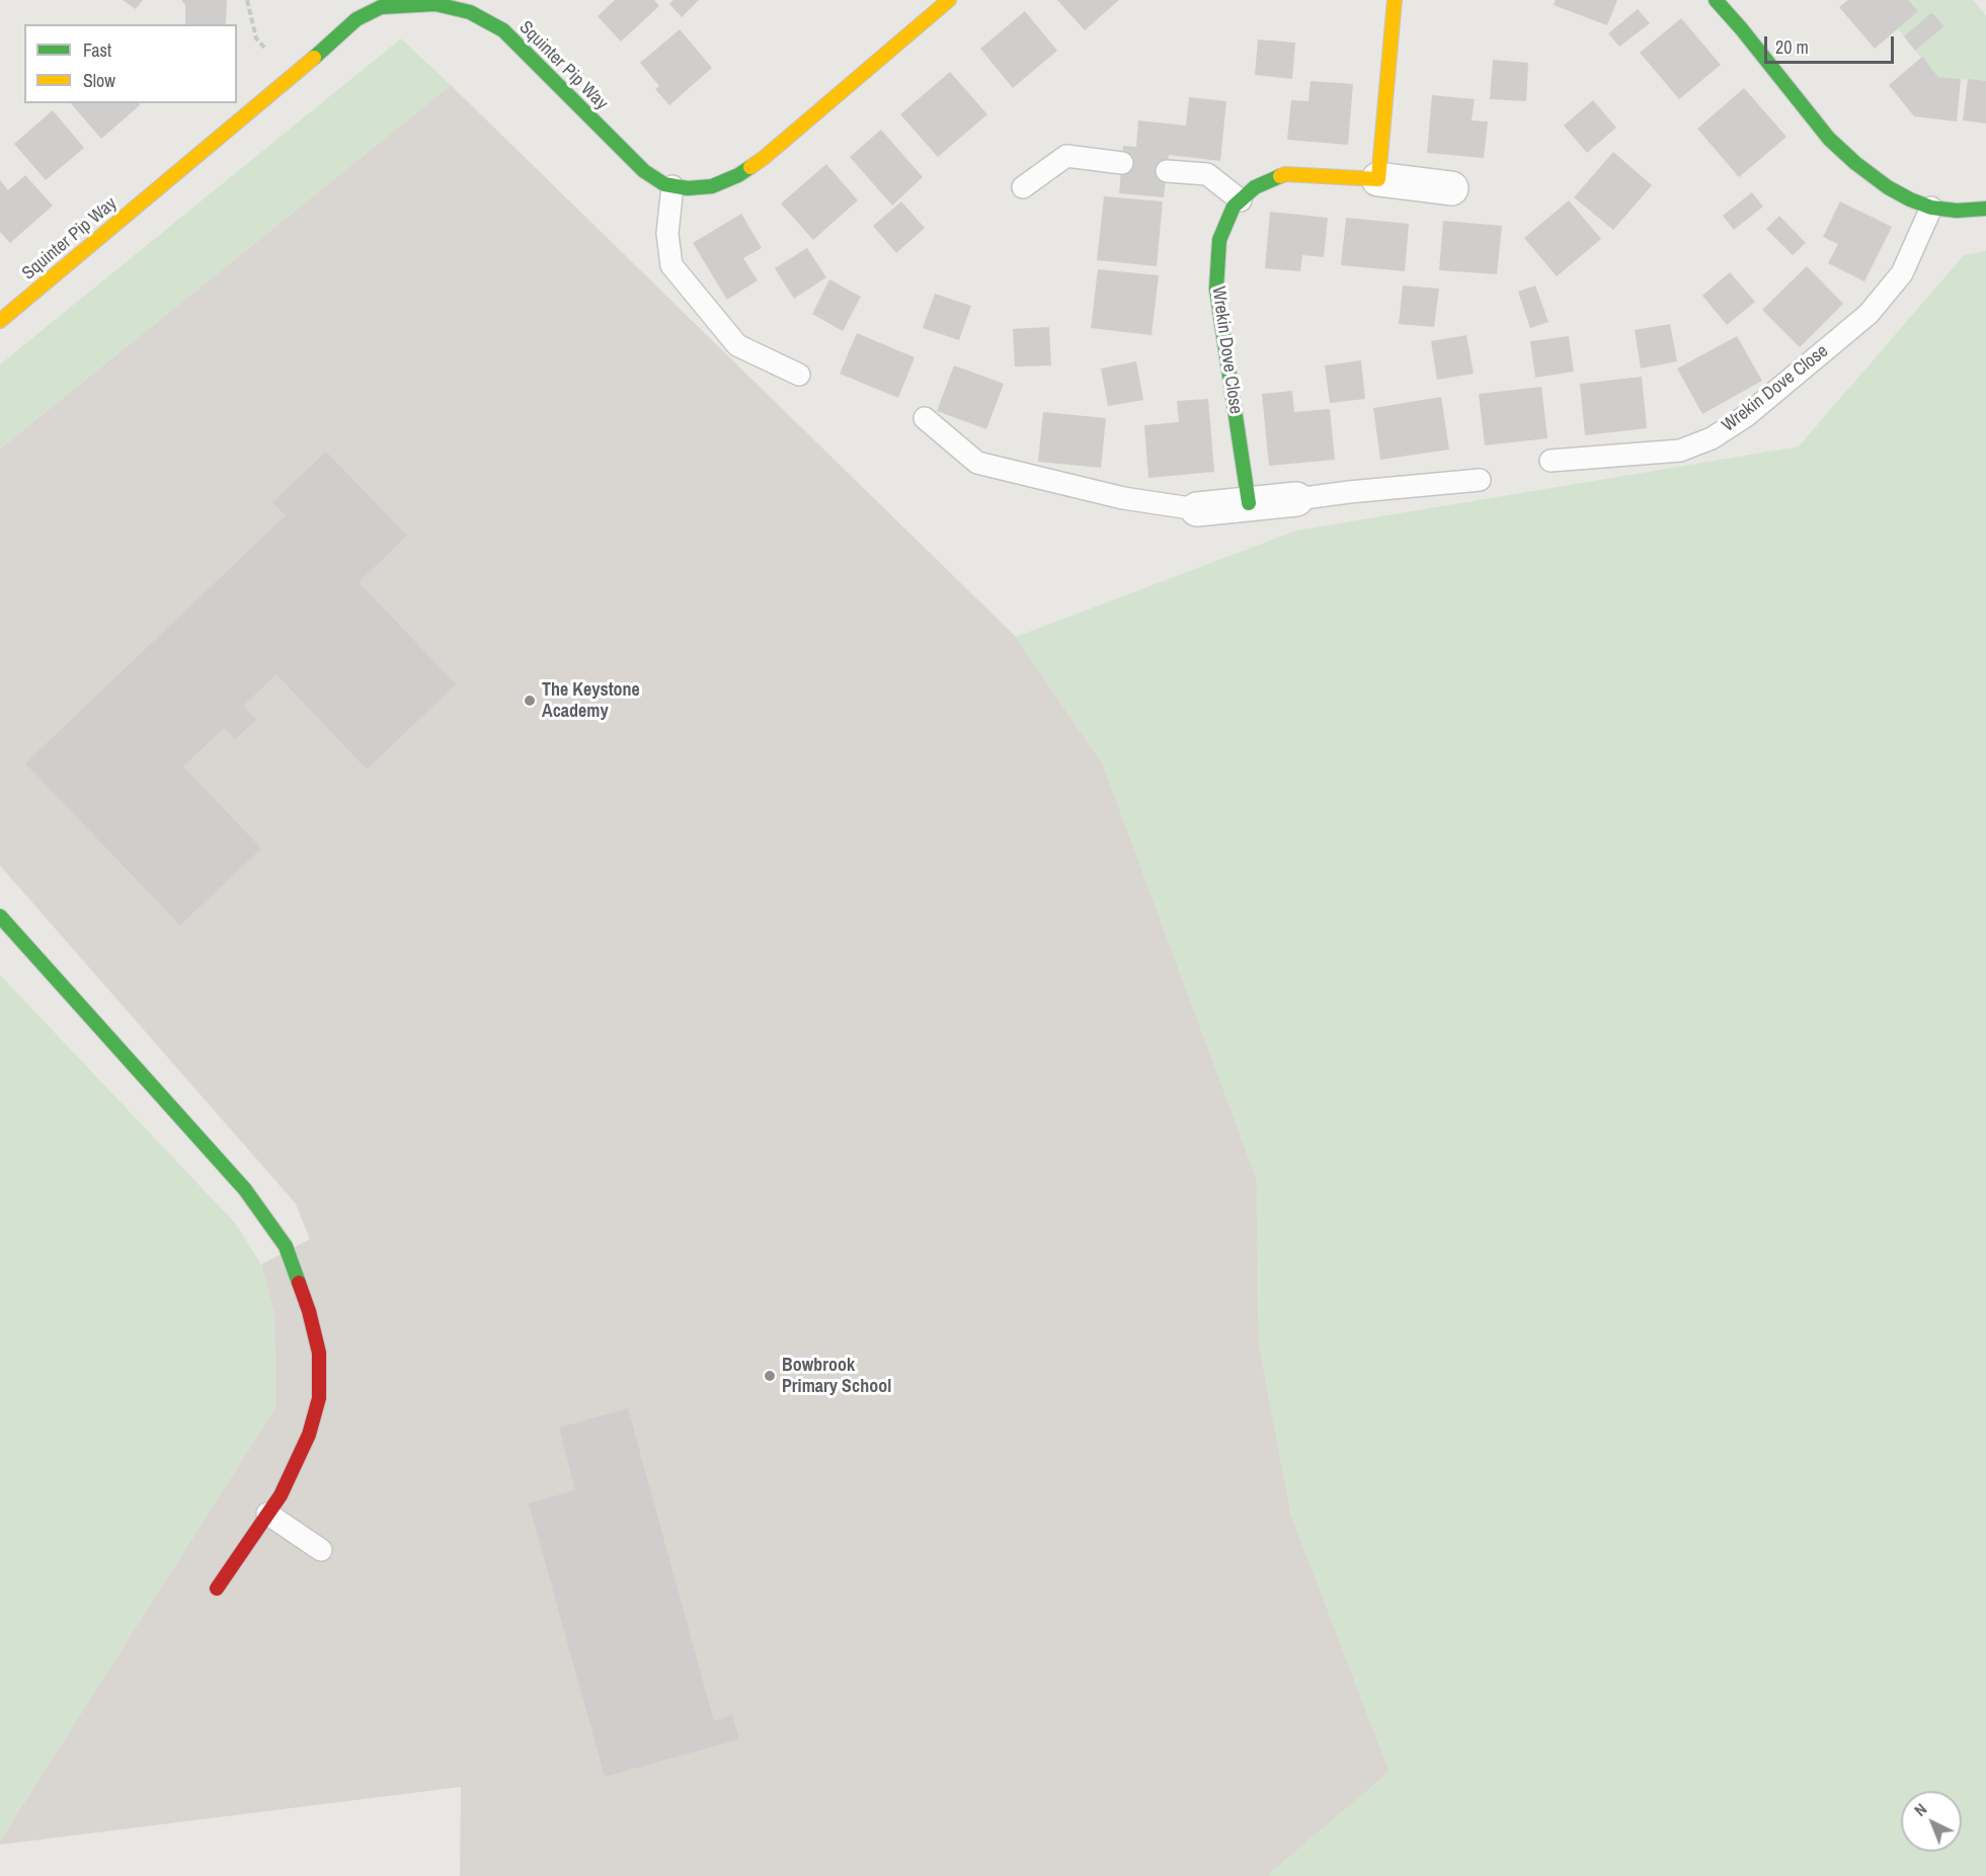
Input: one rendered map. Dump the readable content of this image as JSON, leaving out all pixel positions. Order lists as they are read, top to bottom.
{
  "streets": {
    "street": ["Squinter Pip Way", "Wrekin Dove Close"]
  },
  "places": ["The Keystone Academy", "Bowbrook Primary School"],
  "legend": ["Fast", "Slow"],
  "scale_bar": "20 m",
  "north": "top left"
}
